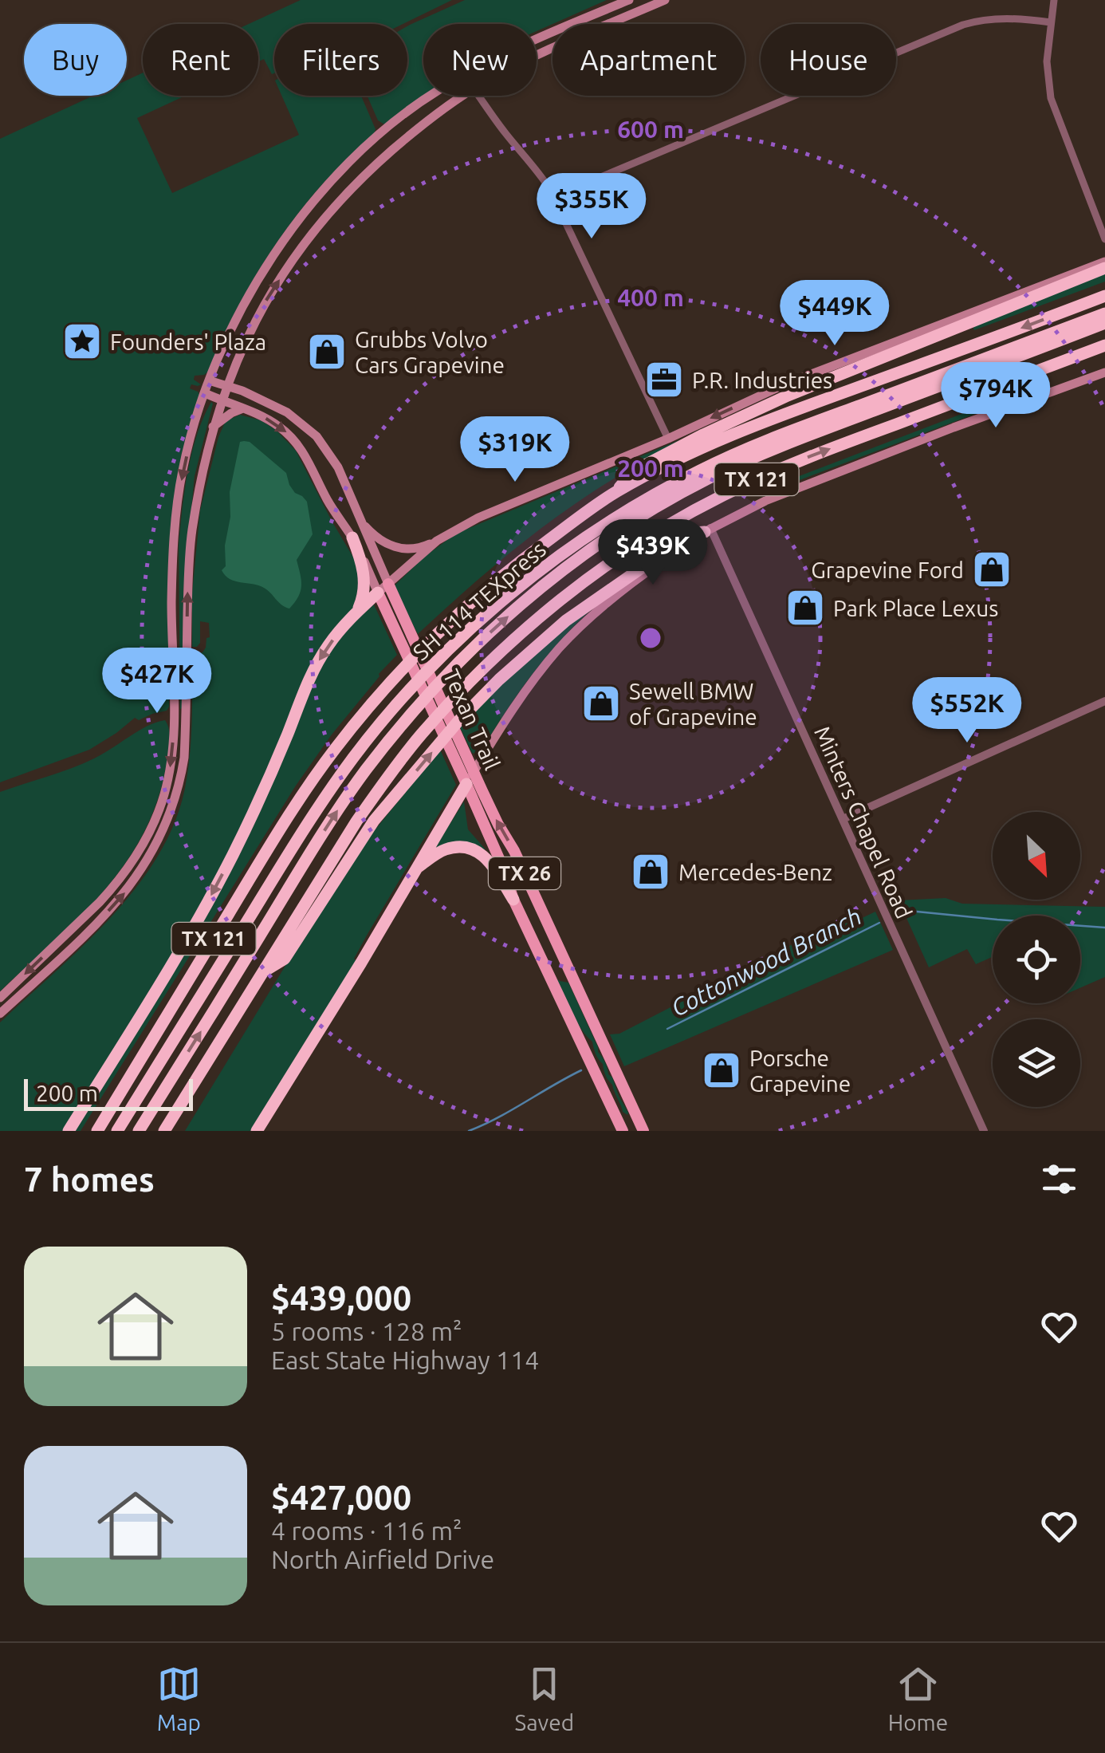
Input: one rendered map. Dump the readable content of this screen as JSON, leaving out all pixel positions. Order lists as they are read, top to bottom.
{
  "streets": {
    "highway": ["TX 121", "SH 114 TEXpress"],
    "main road": ["Texan Trail", "TX 26"],
    "street": ["Minters Chapel Road"]
  },
  "water": ["Cottonwood Branch"],
  "places": {
    "place": ["Founders' Plaza"],
    "shop": [
      "Grubbs Volvo Cars Grapevine",
      "Grapevine Ford",
      "Park Place Lexus",
      "Sewell BMW of Grapevine",
      "Mercedes-Benz",
      "Porsche Grapevine"
    ],
    "office": ["P.R. Industries"]
  },
  "scale_bar": "200 m",
  "north": "bottom right",
  "page": {
    "chip": [
      "Buy",
      "Rent",
      "Filters",
      "New",
      "Apartment",
      "House"
    ],
    "price": [
      "$355K",
      "$449K",
      "$794K",
      "$319K",
      "$439K",
      "$427K",
      "$552K"
    ],
    "scale": "200 m",
    "heading": "7 homes",
    "list": [
      {
        "name": "$439,000",
        "note": "5 rooms · 128 m² · East State Highway 114"
      },
      {
        "name": "$427,000",
        "note": "4 rooms · 116 m² · North Airfield Drive"
      }
    ],
    "tabs": ["Map", "Saved", "Home"]
  },
  "rings": ["600 m", "400 m", "200 m"]
}
